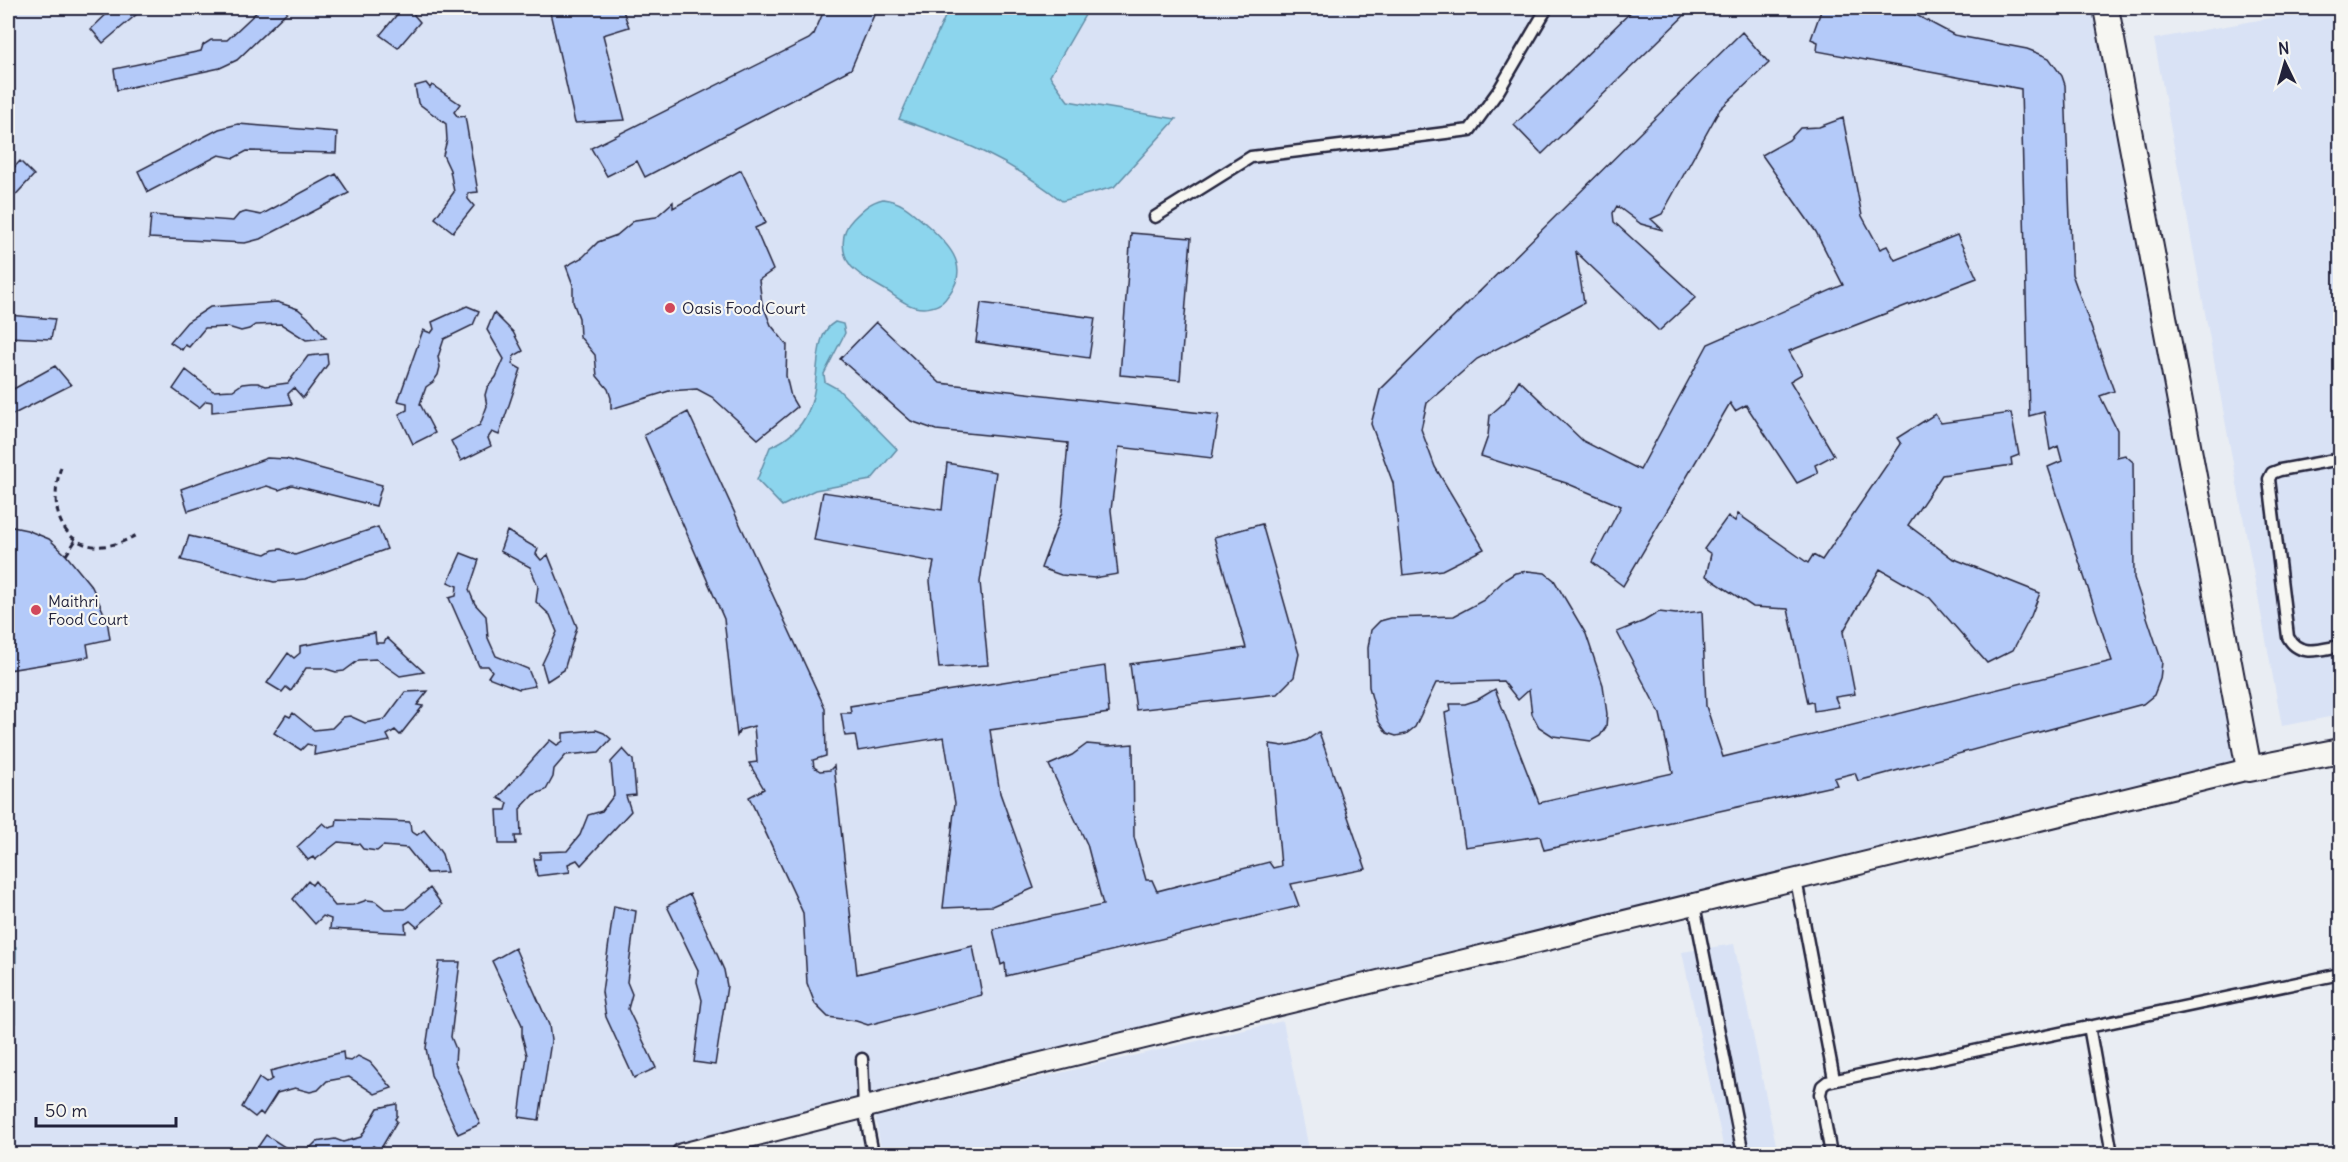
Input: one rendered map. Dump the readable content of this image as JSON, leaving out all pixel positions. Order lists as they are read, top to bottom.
{
  "places": ["Oasis Food Court", "Maithri Food Court"],
  "scale_bar": "50 m",
  "north": "top"
}
